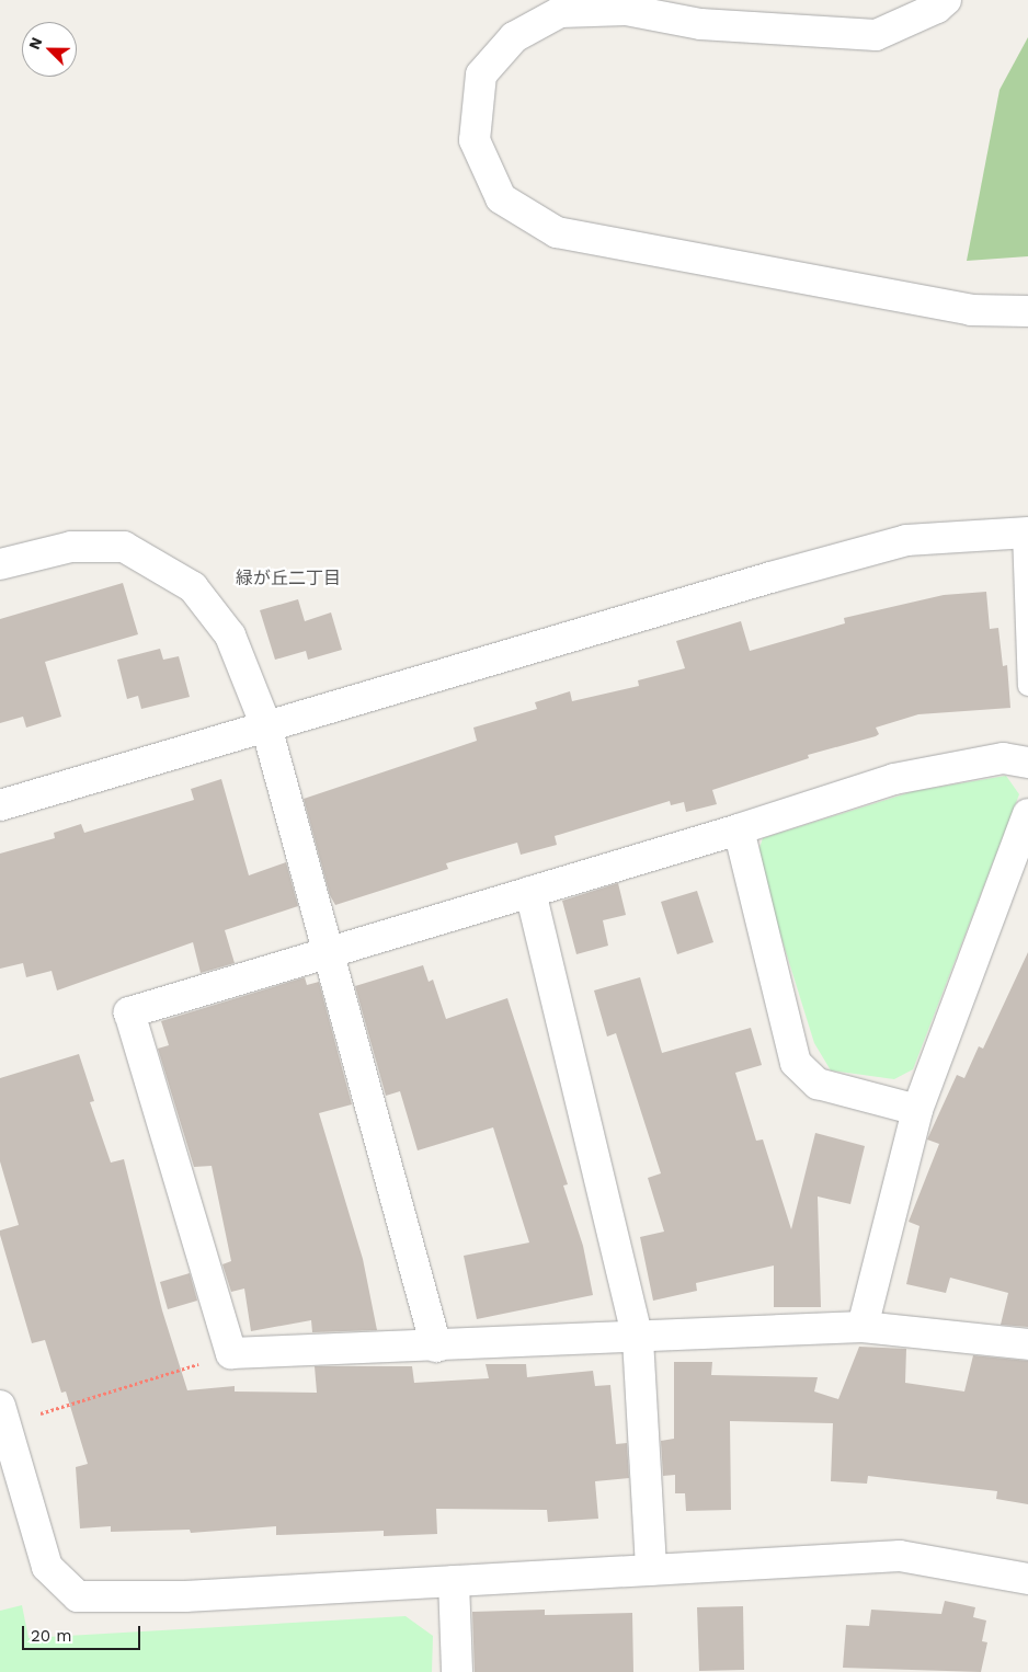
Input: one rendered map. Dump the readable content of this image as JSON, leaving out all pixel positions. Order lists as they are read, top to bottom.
{
  "districts": ["緑が丘二丁目"],
  "scale_bar": "20 m",
  "north": "top left"
}
